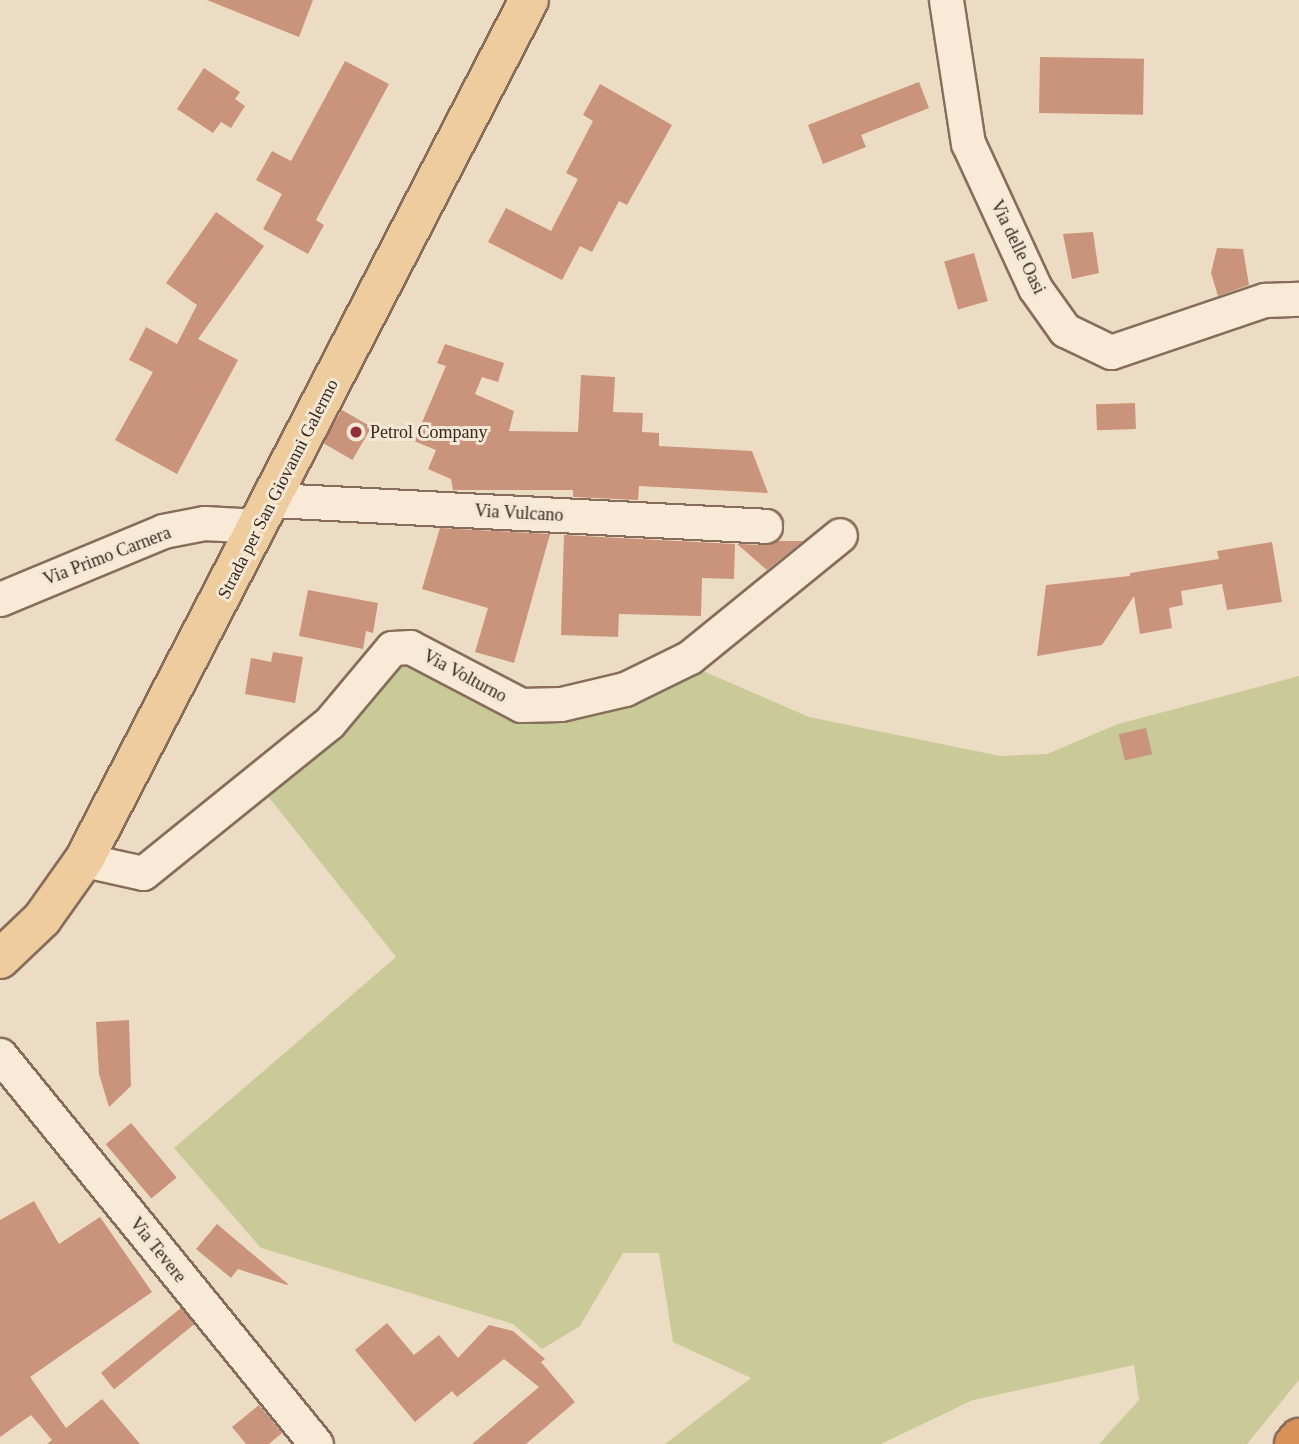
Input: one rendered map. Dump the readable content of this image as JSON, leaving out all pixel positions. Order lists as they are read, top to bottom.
{
  "streets": {
    "main road": ["Strada per San Giovanni Galermo"],
    "street": [
      "Via delle Oasi",
      "Via Vulcano",
      "Via Primo Carnera",
      "Via Volturno",
      "Via Tevere"
    ]
  },
  "crossings": [
    ["Strada per San Giovanni Galermo", "Via Vulcano"],
    ["Strada per San Giovanni Galermo", "Via Primo Carnera"],
    ["Strada per San Giovanni Galermo", "Via Volturno"],
    ["Via Vulcano", "Via Primo Carnera"]
  ],
  "places": ["Petrol Company"]
}
